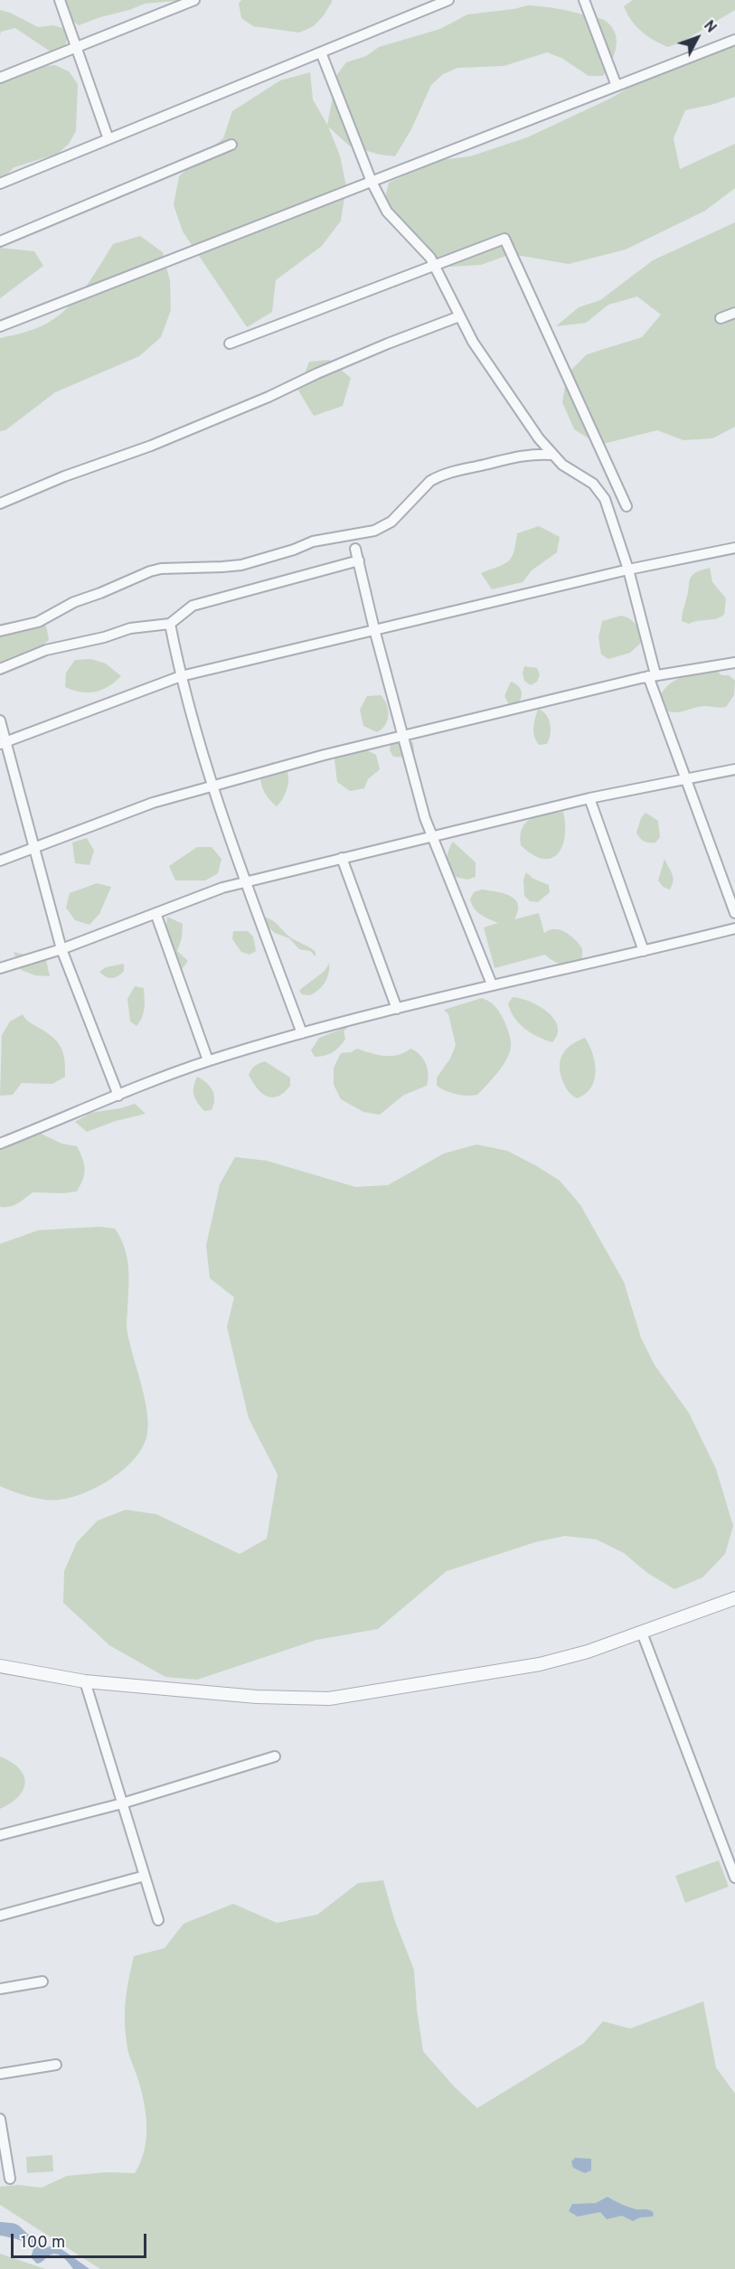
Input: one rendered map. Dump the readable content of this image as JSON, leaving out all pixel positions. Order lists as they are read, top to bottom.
{
  "scale_bar": "100 m",
  "north": "top right"
}
